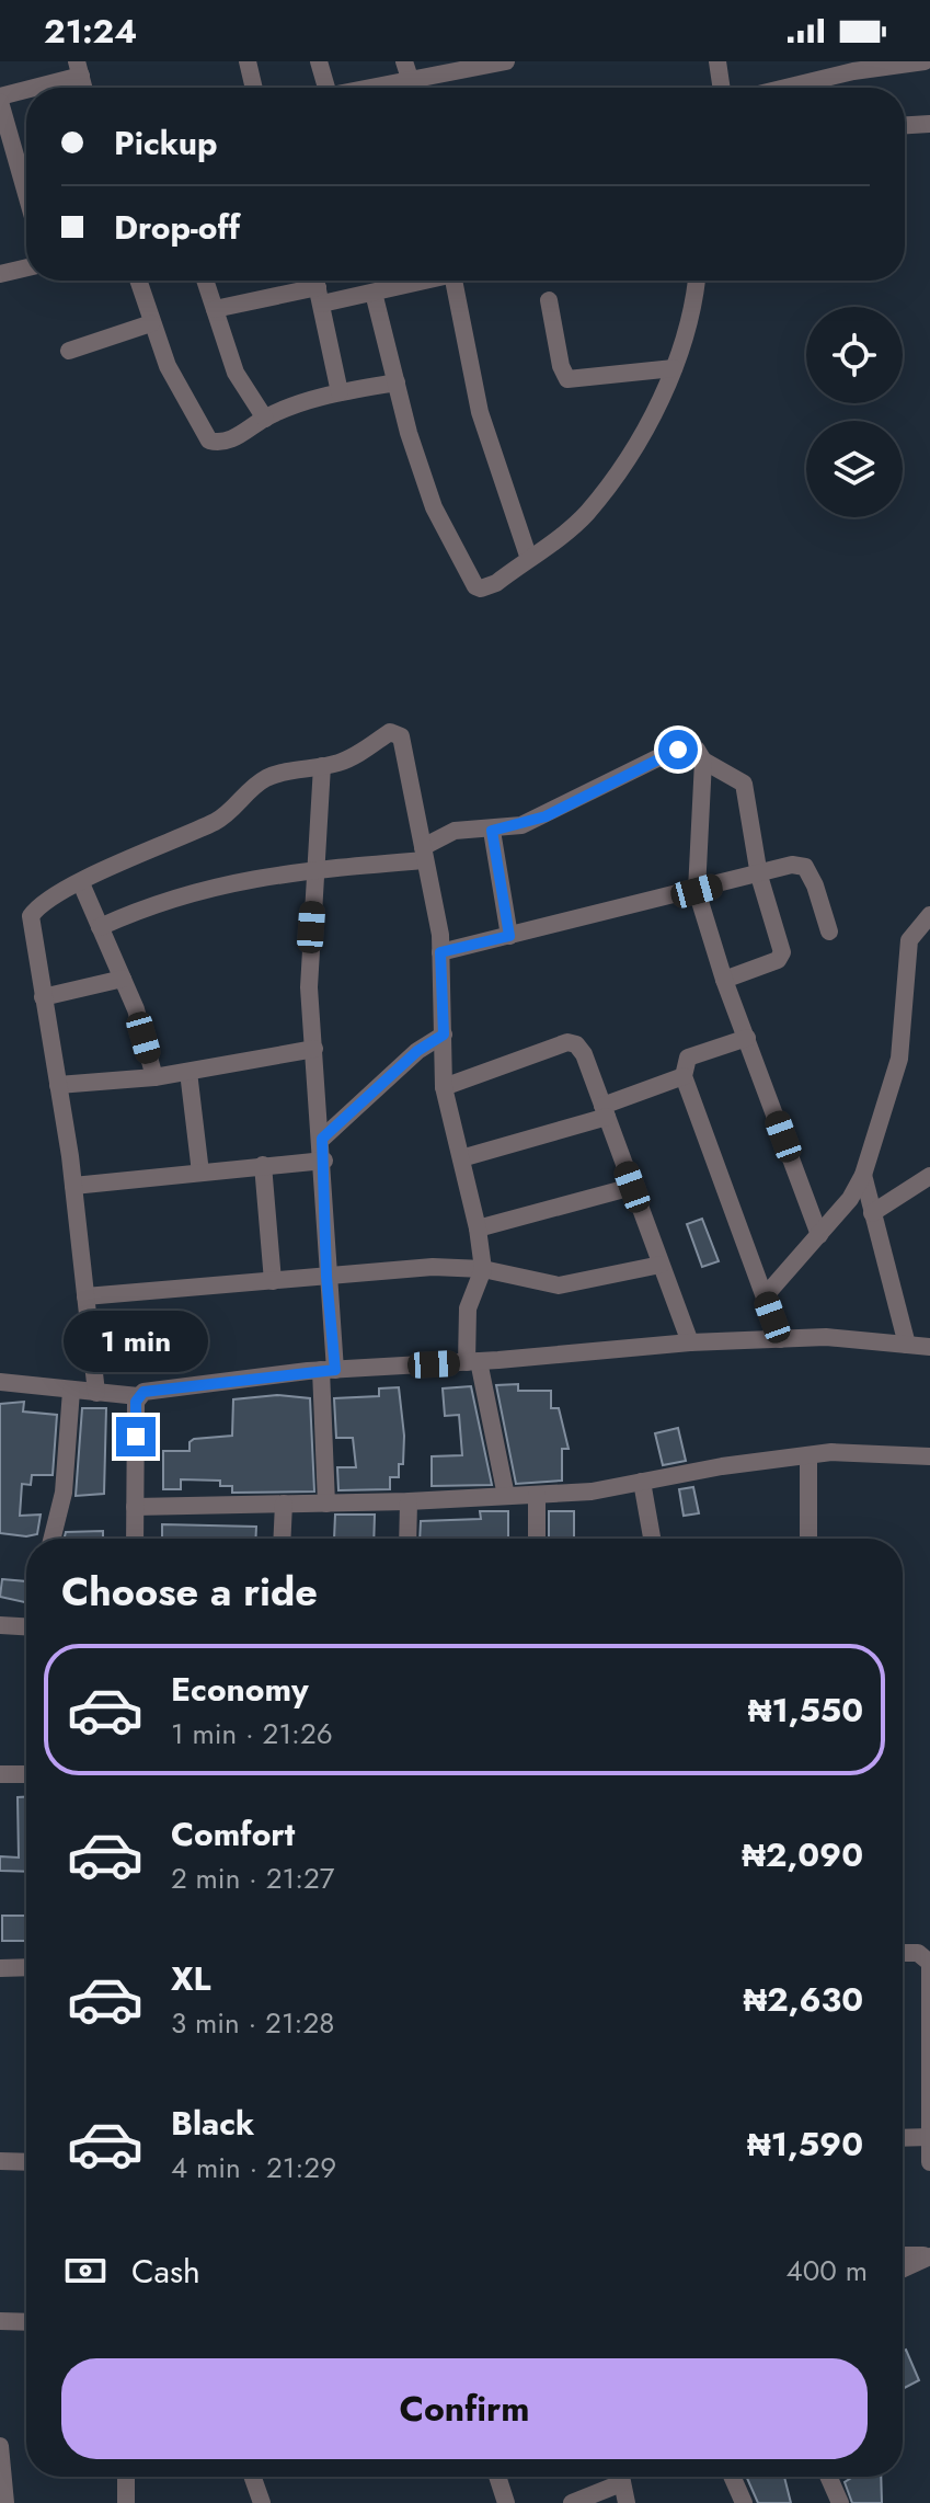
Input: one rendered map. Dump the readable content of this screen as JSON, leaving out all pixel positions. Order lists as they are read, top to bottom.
{
  "page": {
    "status": "21:24",
    "banner": ["Pickup", "Drop-off"],
    "bubble": "1 min",
    "heading": "Choose a ride",
    "list": [
      {
        "name": "Economy",
        "note": "1 min · 21:26",
        "value": "₦1,550"
      },
      {
        "name": "Comfort",
        "note": "2 min · 21:27",
        "value": "₦2,090"
      },
      {
        "name": "XL",
        "note": "3 min · 21:28",
        "value": "₦2,630"
      },
      {
        "name": "Black",
        "note": "4 min · 21:29",
        "value": "₦1,590"
      }
    ],
    "pay": ["Cash", "400 m"],
    "buttons": "Confirm"
  }
}
